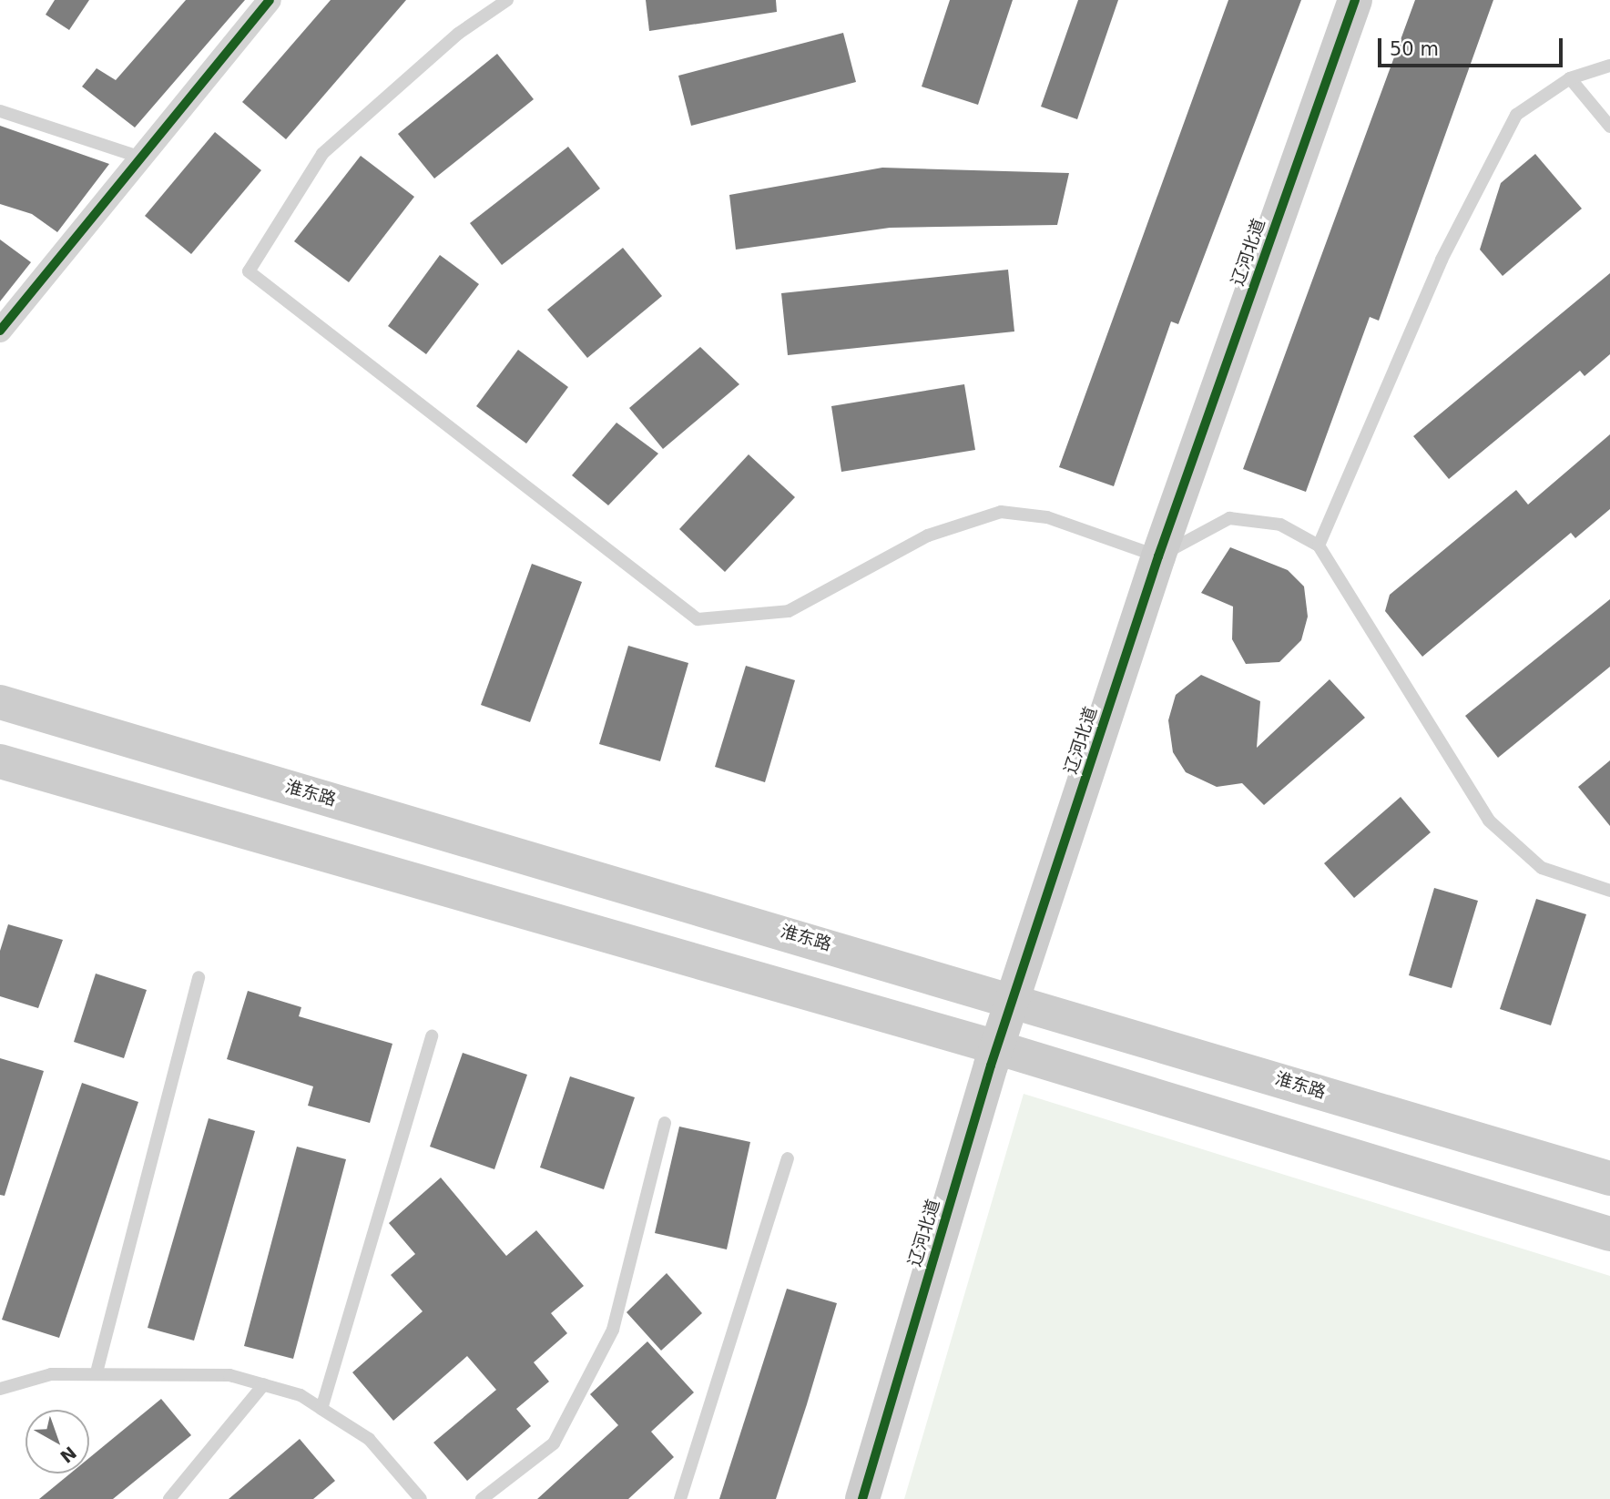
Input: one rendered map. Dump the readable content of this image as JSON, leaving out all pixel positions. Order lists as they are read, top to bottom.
{
  "streets": {
    "main road": ["辽河北道", "淮东路"]
  },
  "crossings": [
    ["辽河北道", "淮东路"]
  ],
  "scale_bar": "50 m",
  "north": "bottom right"
}
